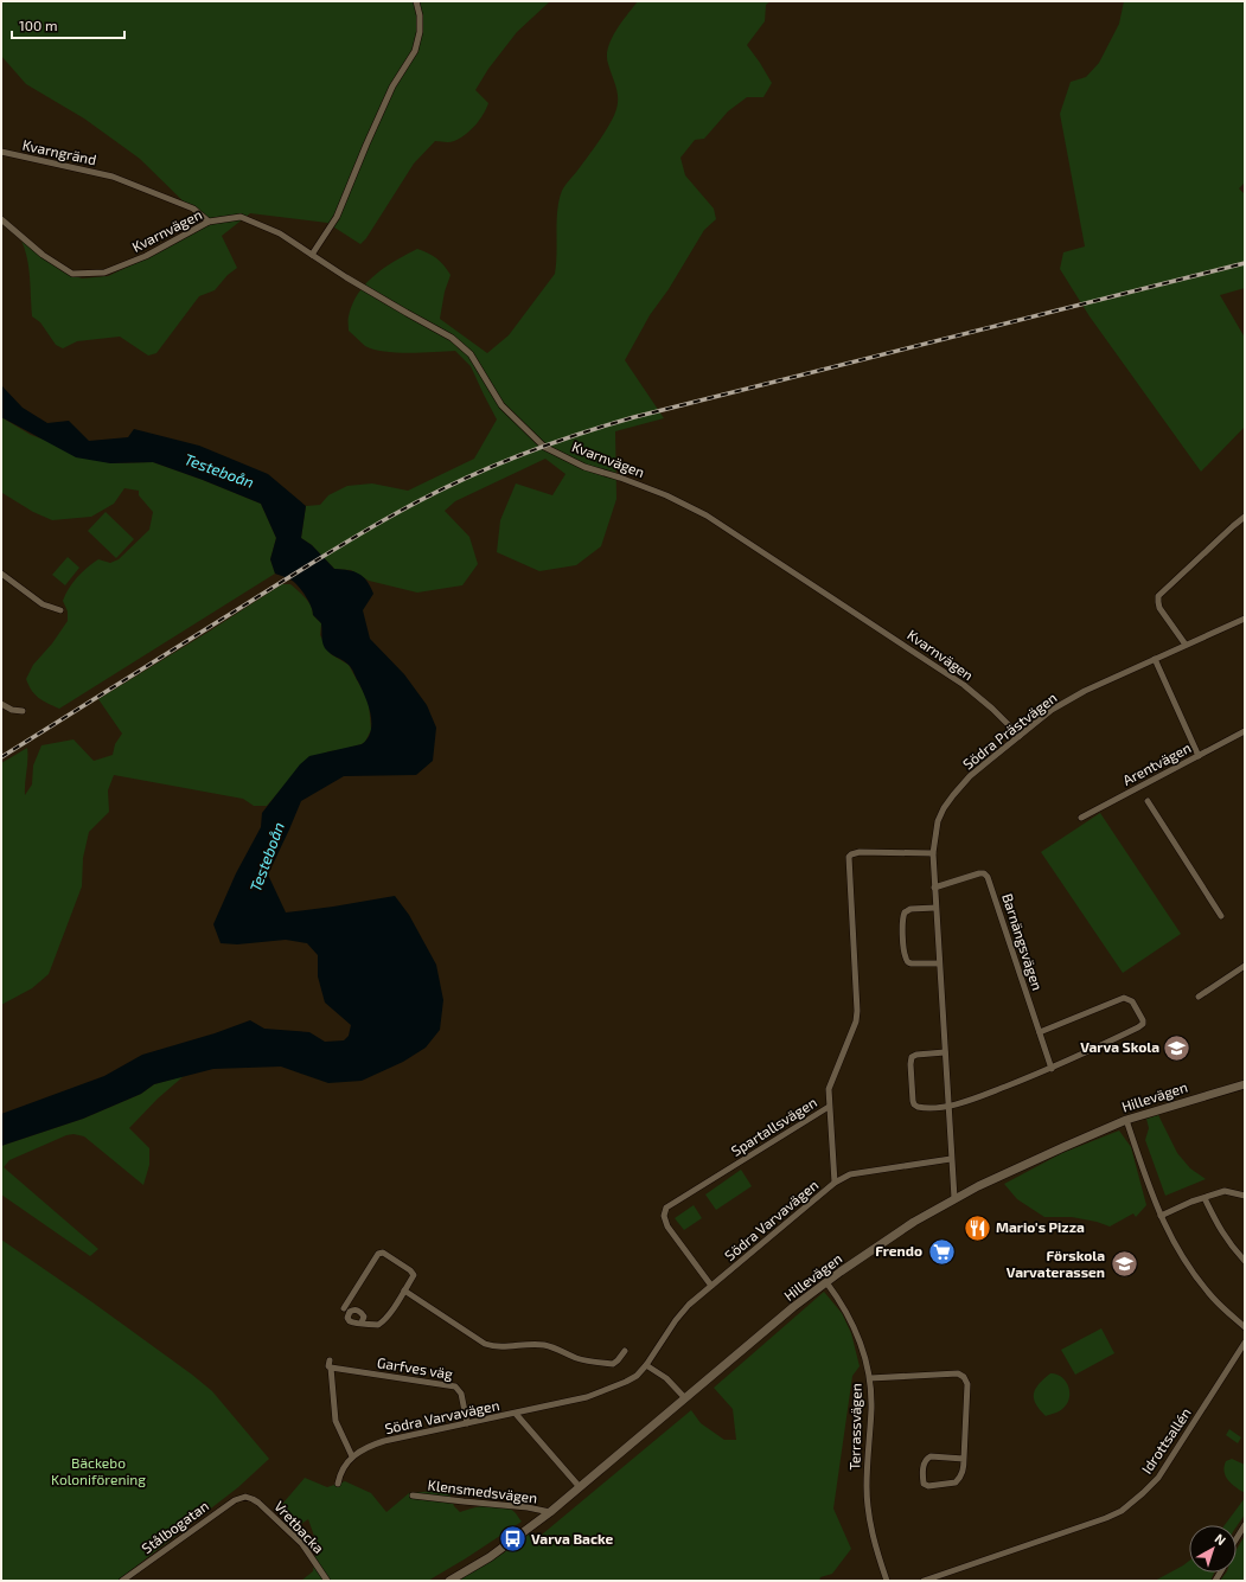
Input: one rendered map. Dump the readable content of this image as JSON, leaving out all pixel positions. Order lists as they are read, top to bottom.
{
  "streets": {
    "street": [
      "Kvarngränd",
      "Kvarnvägen",
      "Södra Prästvägen",
      "Arentvägen",
      "Barnängsvägen",
      "Hillevägen",
      "Spartallsvägen",
      "Södra Varvavägen",
      "Garfves väg",
      "Terrassvägen",
      "Idrottsallén",
      "Klensmedsvägen",
      "Stålbogatan",
      "Vretbacka"
    ]
  },
  "crossings": [
    ["Kvarngränd", "Kvarnvägen"],
    ["Kvarnvägen", "Södra Prästvägen"],
    ["Södra Prästvägen", "Barnängsvägen"],
    ["Södra Prästvägen", "Hillevägen"],
    ["Södra Prästvägen", "Spartallsvägen"],
    ["Södra Prästvägen", "Södra Varvavägen"],
    ["Hillevägen", "Terrassvägen"],
    ["Hillevägen", "Klensmedsvägen"],
    ["Spartallsvägen", "Södra Varvavägen"],
    ["Södra Varvavägen", "Garfves väg"],
    ["Stålbogatan", "Vretbacka"]
  ],
  "water": ["Testeboån"],
  "parks": ["Bäckebo Koloniförening"],
  "places": {
    "school or university": ["Varva Skola", "Förskola Varvaterassen"],
    "restaurant": ["Mario's Pizza"],
    "supermarket": ["Frendo"],
    "bus stop": ["Varva Backe"]
  },
  "scale_bar": "100 m",
  "north": "top right"
}
